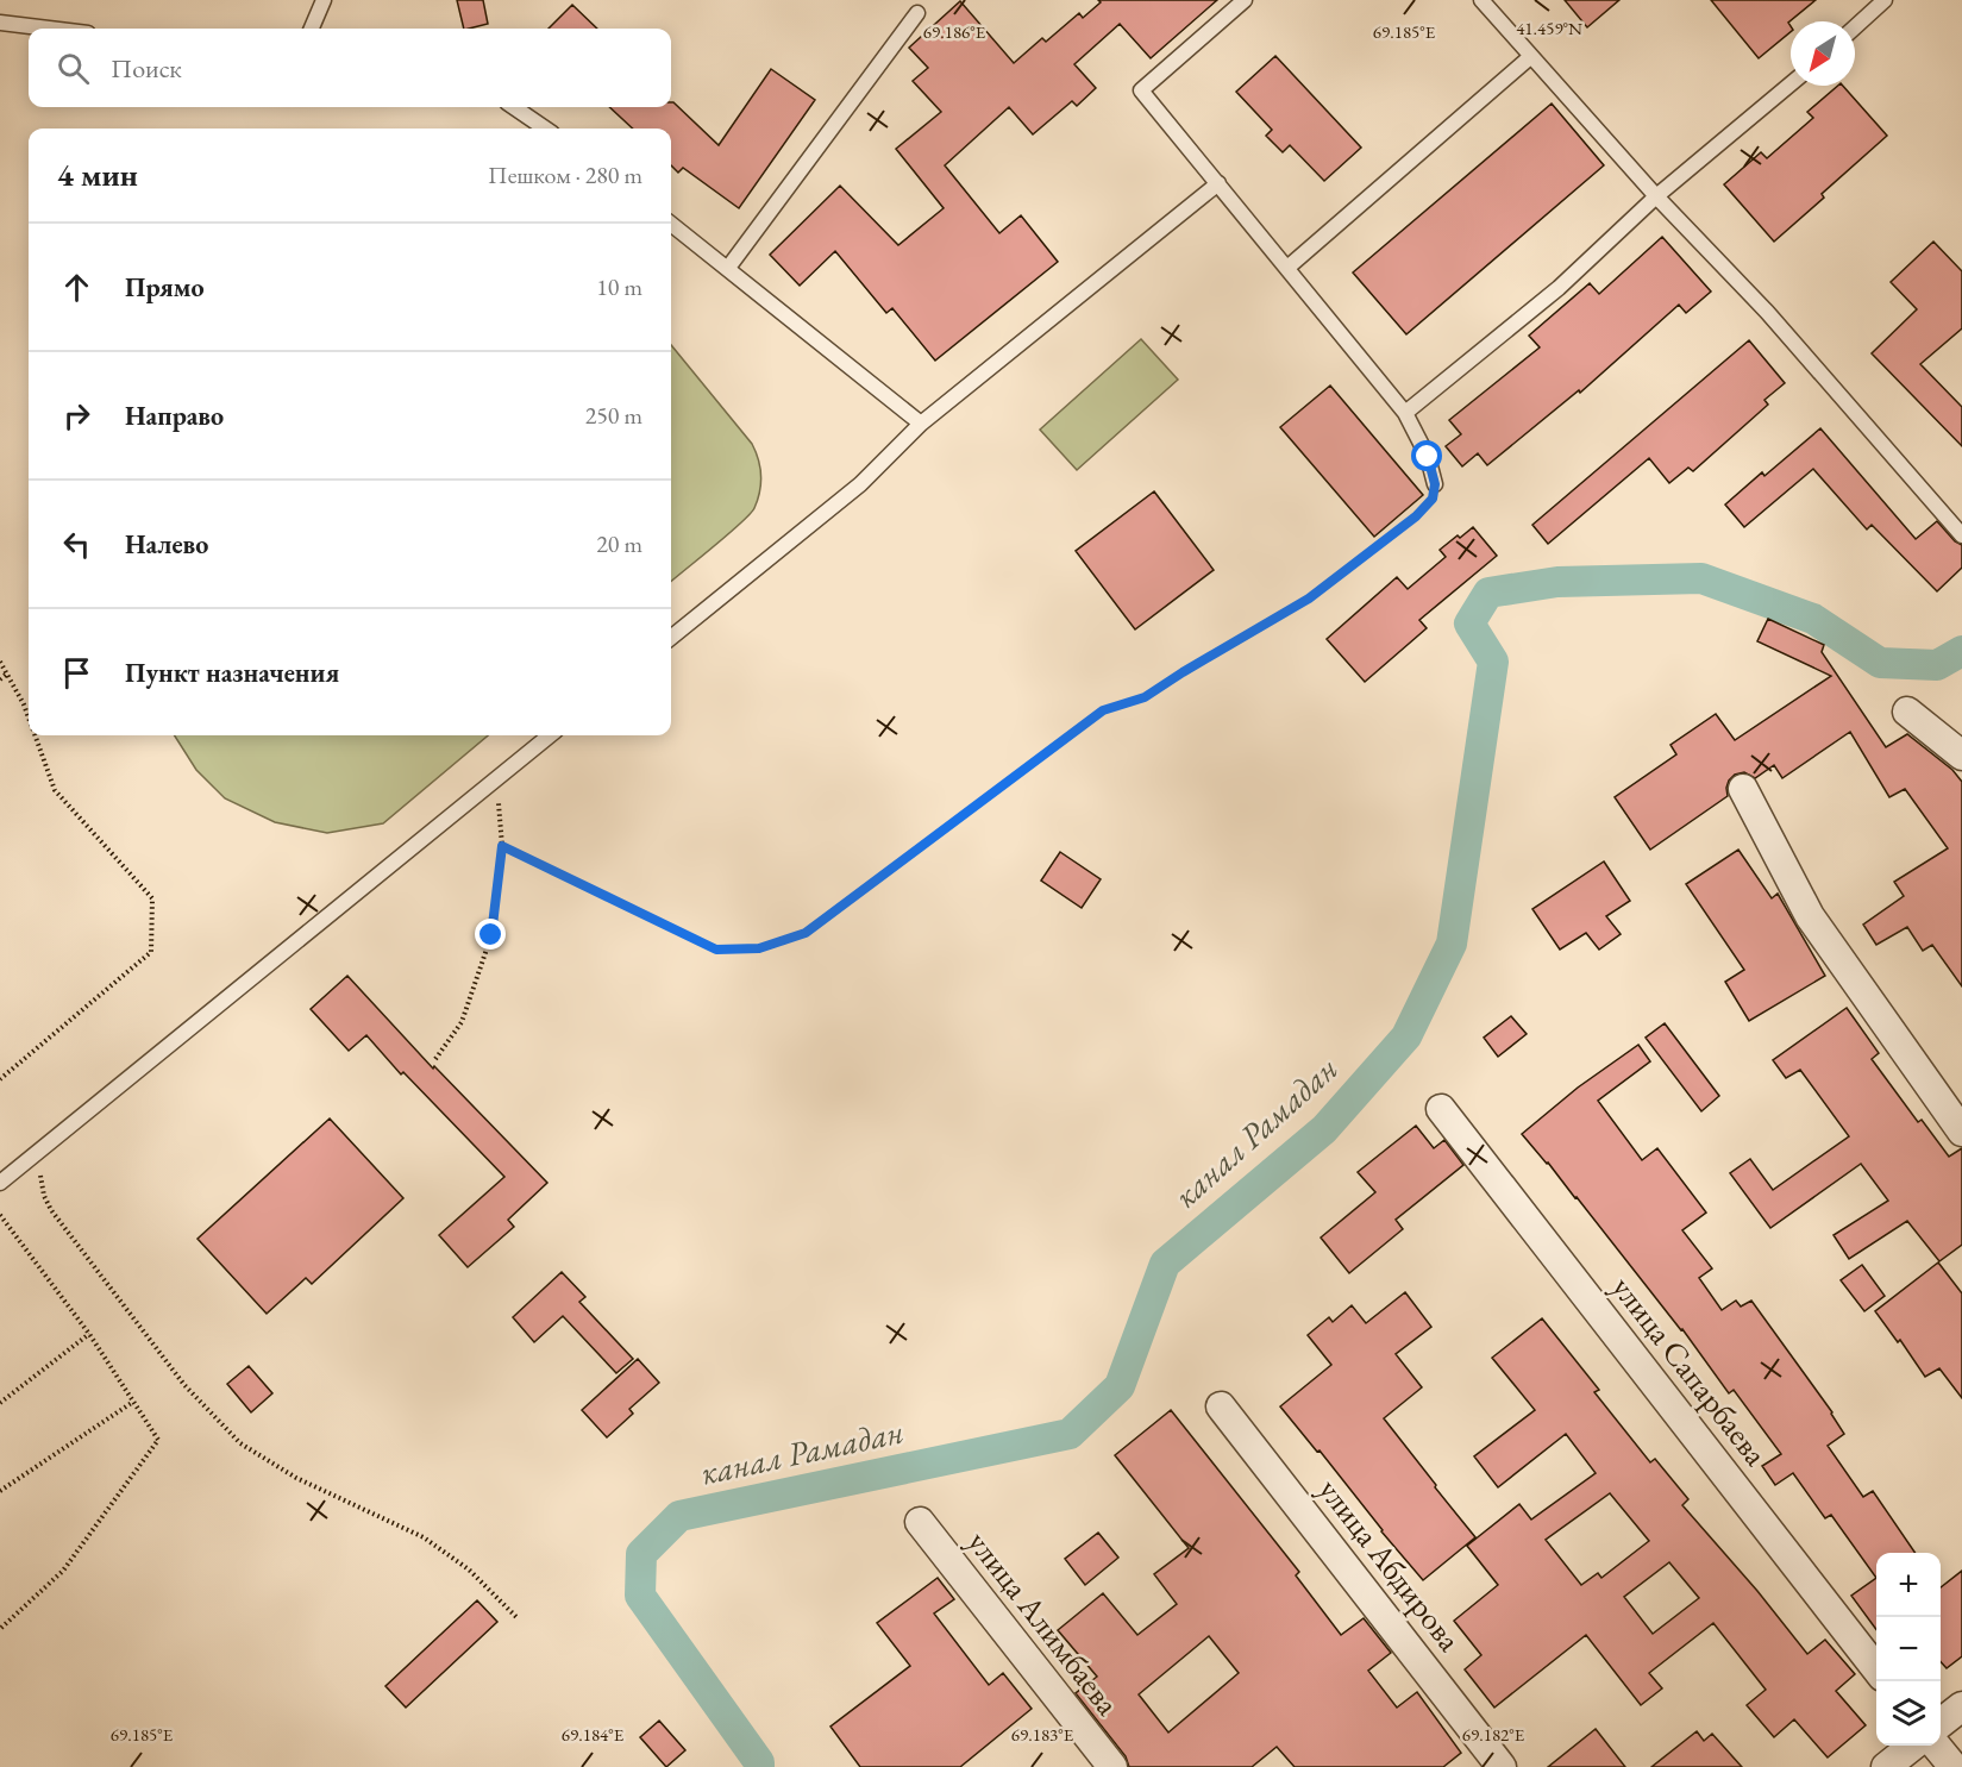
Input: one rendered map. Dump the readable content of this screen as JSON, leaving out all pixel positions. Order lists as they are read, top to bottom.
{
  "streets": {
    "street": ["улица Сапарбаева", "улица Абдирова", "улица Алимбаева"]
  },
  "water": ["канал Рамадан"],
  "north": "bottom left",
  "page": {
    "search": "Поиск",
    "heading": ["4 мин", "Пешком · 280 m"],
    "list": [
      ["Прямо", "10 m"],
      ["Направо", "250 m"],
      ["Налево", "20 m"],
      "Пункт назначения"
    ],
    "map_buttons": ["+", "−"]
  },
  "coordinates": [
    "41.459°N",
    "69.185°E",
    "69.186°E",
    "69.184°E",
    "69.183°E",
    "69.182°E"
  ]
}
